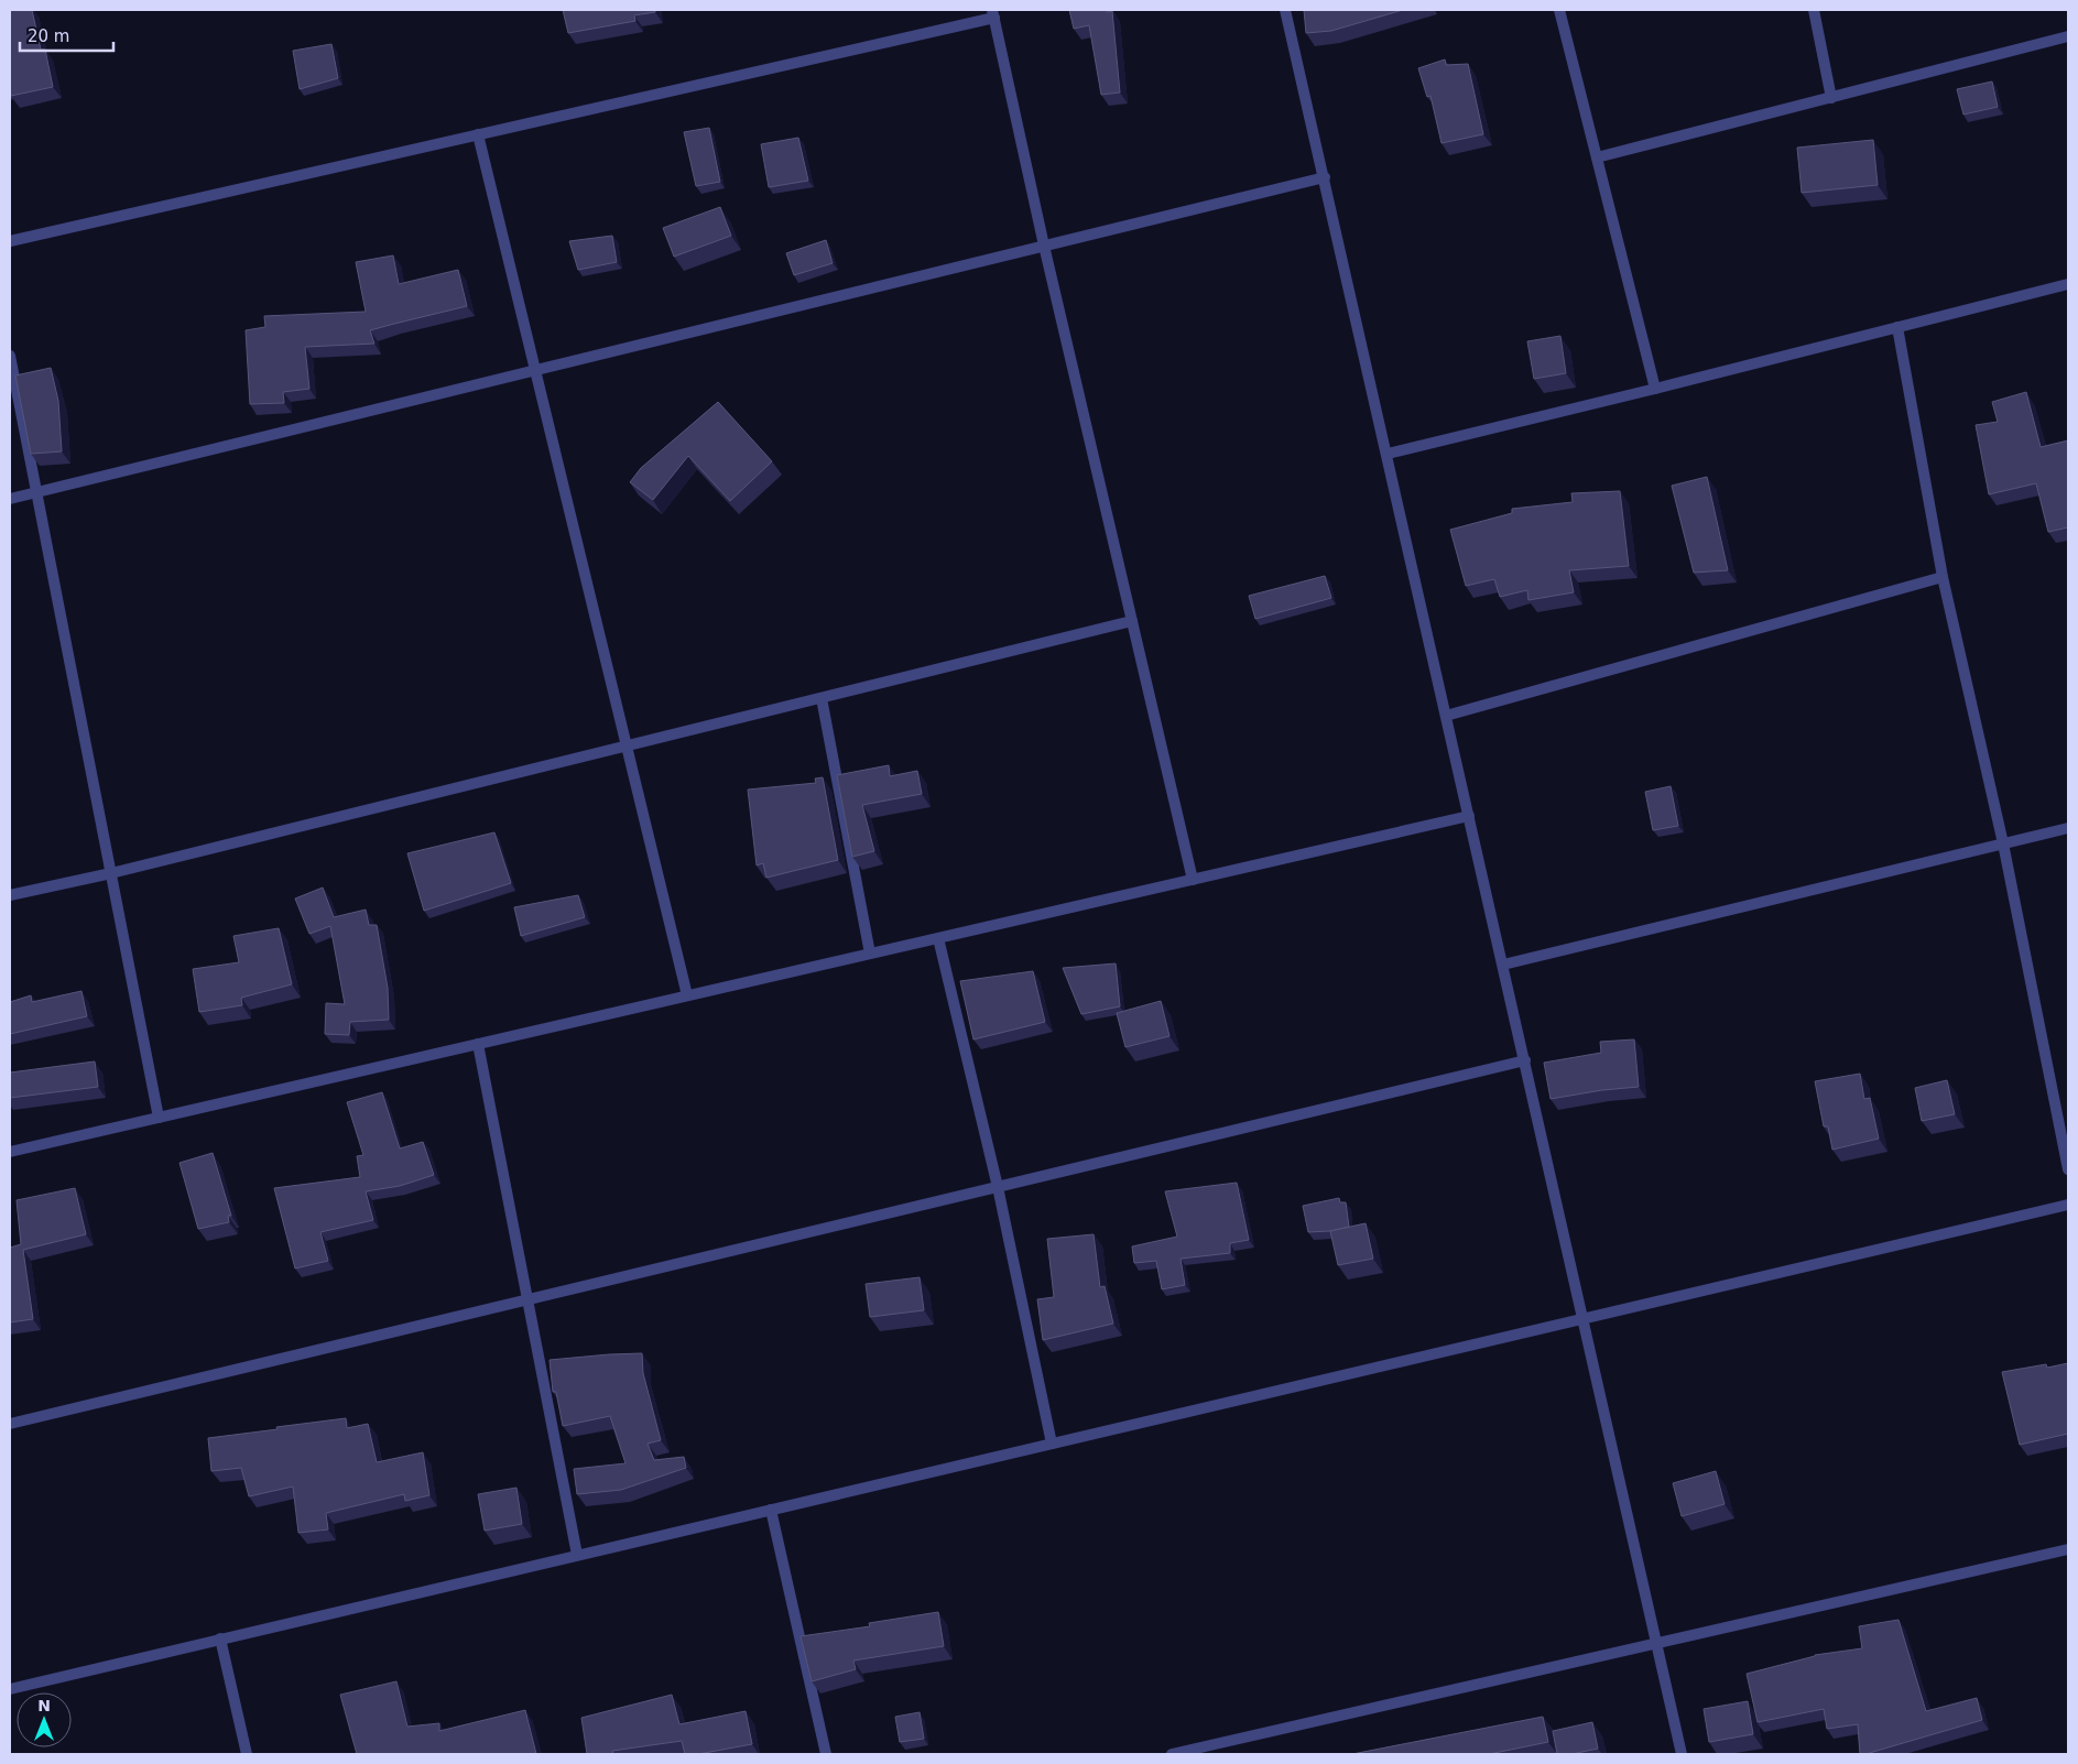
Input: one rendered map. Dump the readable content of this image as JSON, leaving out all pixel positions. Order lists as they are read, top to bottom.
{
  "scale_bar": "20 m",
  "north": "top"
}
